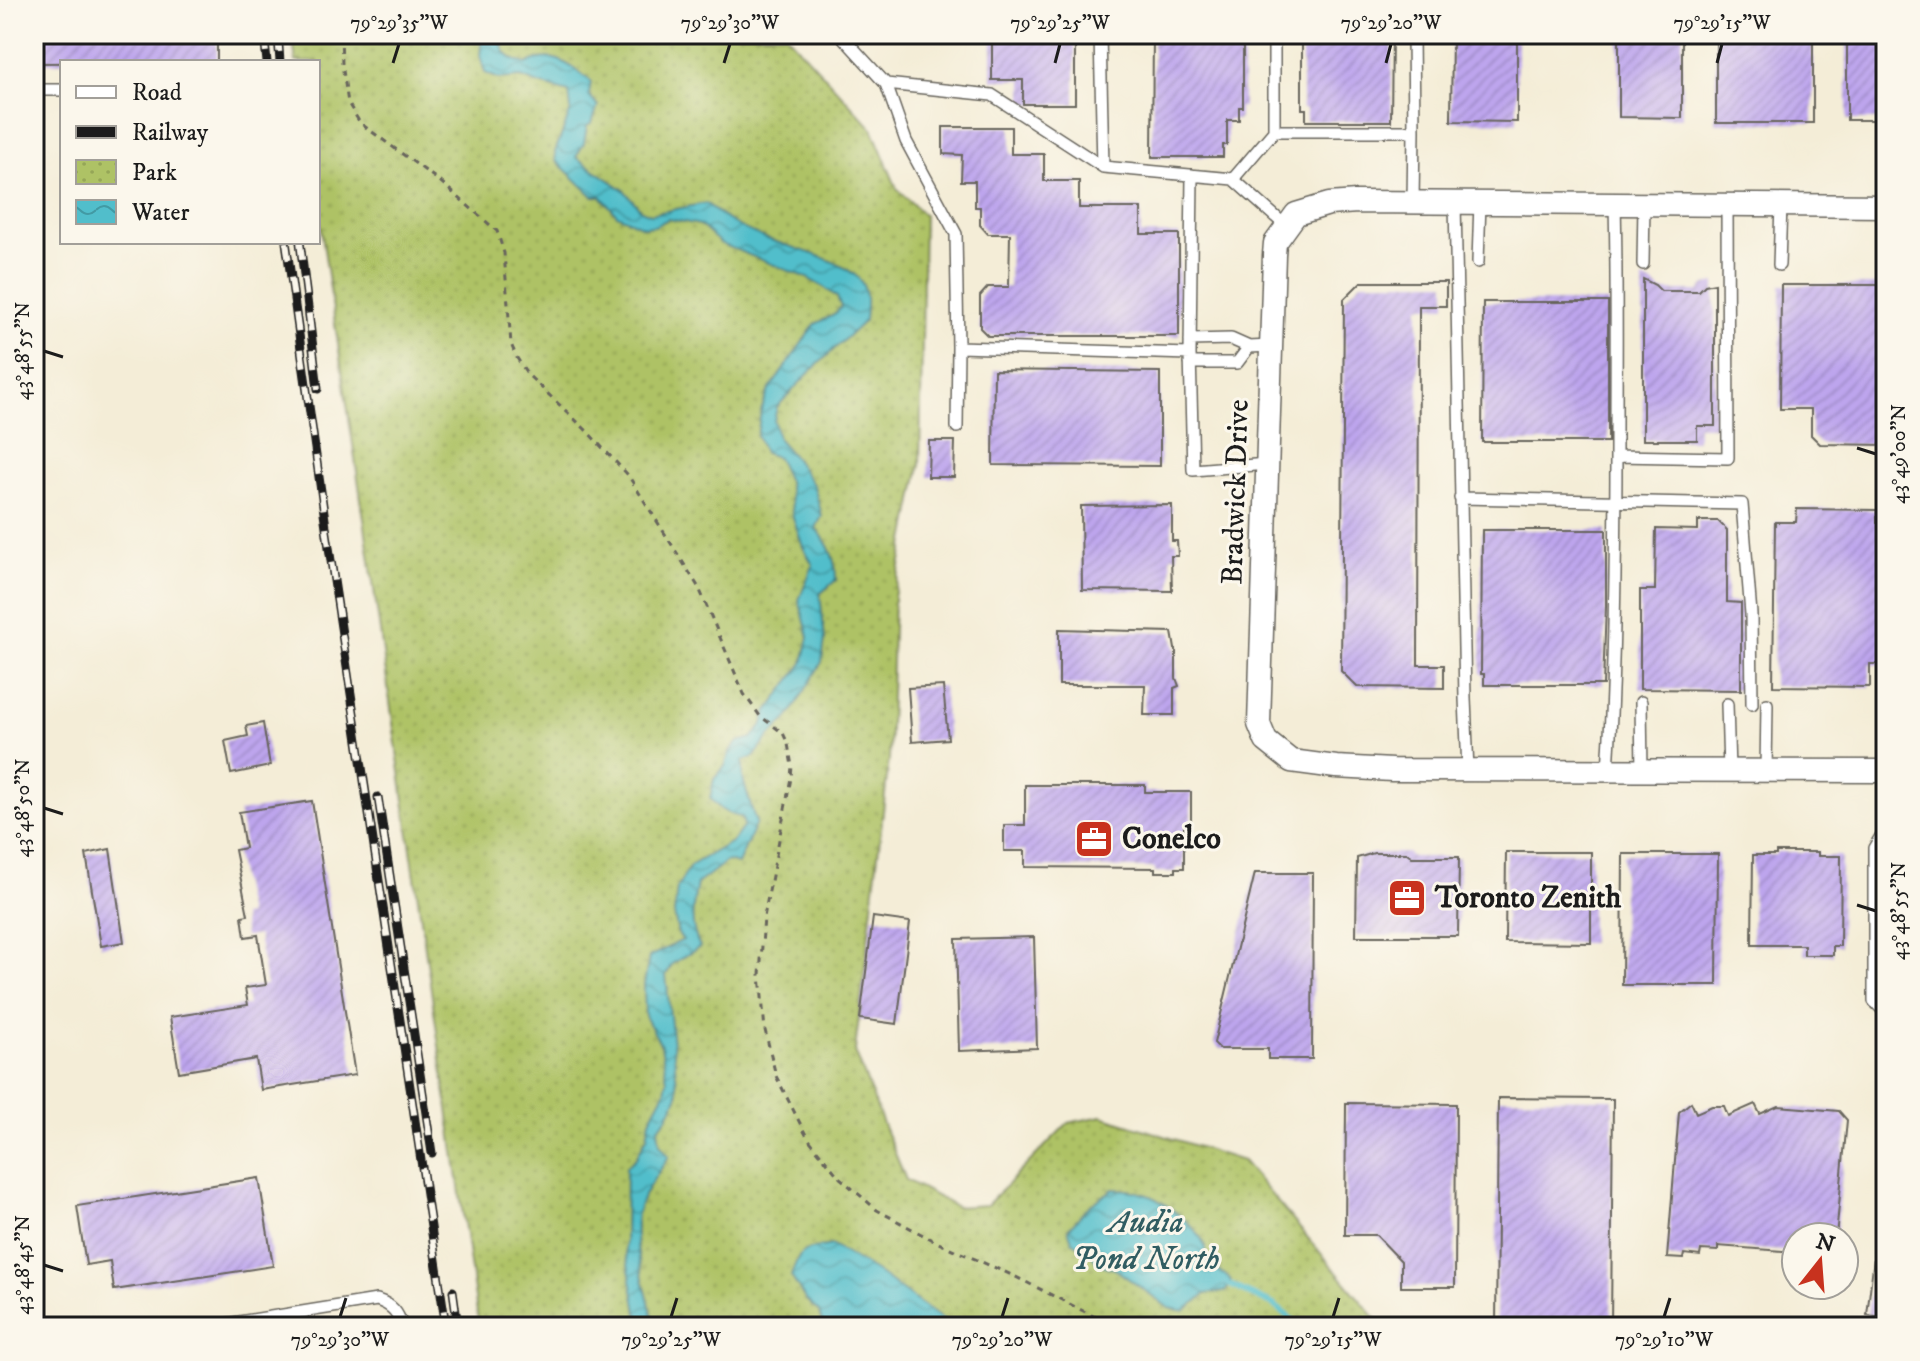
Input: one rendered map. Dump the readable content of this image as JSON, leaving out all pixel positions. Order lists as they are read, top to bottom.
{
  "streets": {
    "street": ["Bradwick Drive"]
  },
  "water": ["Audia Pond North"],
  "places": {
    "office": ["Conelco", "Toronto Zenith"]
  },
  "legend": [
    "Road",
    "Railway",
    "Park",
    "Water"
  ],
  "north": "top",
  "coordinates": [
    "79°29'35\"W",
    "79°29'30\"W",
    "79°29'25\"W",
    "79°29'20\"W",
    "79°29'15\"W",
    "43°48'55\"N",
    "43°49'00\"N",
    "43°48'50\"N",
    "43°48'45\"N",
    "79°29'10\"W"
  ]
}
